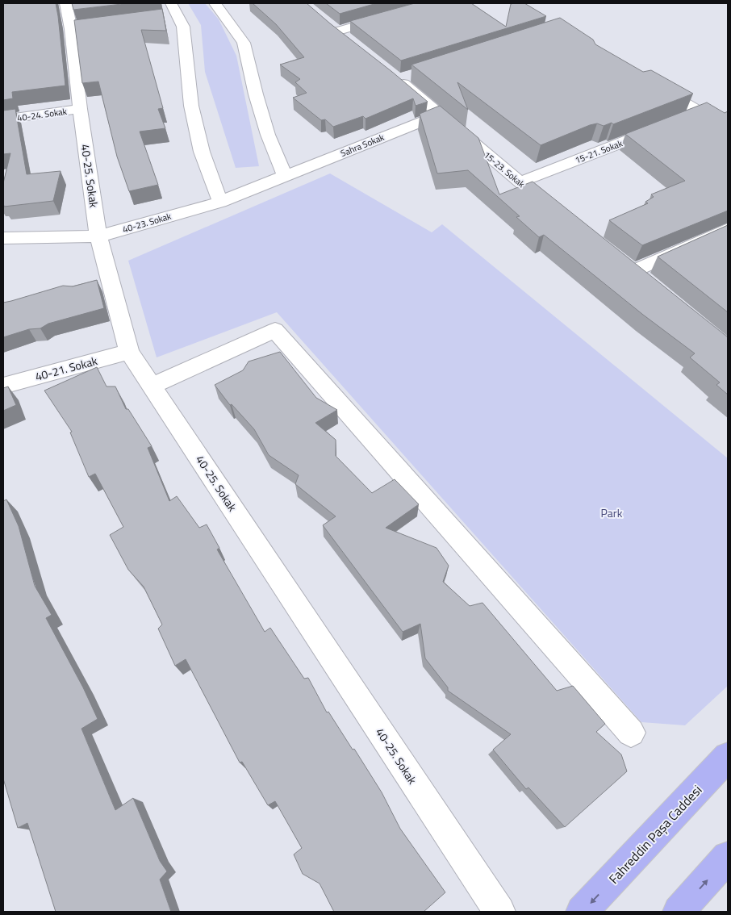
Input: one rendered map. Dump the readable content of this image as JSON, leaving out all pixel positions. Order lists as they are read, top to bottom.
{
  "streets": {
    "main road": ["Fahreddin Paşa Caddesi"],
    "street": [
      "40-24. Sokak",
      "Sahra Sokak",
      "15-21. Sokak",
      "15-23. Sokak",
      "40-25. Sokak",
      "40-23. Sokak",
      "40-21. Sokak"
    ]
  },
  "crossings": [
    ["40-24. Sokak", "40-25. Sokak"],
    ["Sahra Sokak", "15-23. Sokak"],
    ["Sahra Sokak", "40-23. Sokak"],
    ["15-21. Sokak", "15-23. Sokak"],
    ["40-25. Sokak", "40-23. Sokak"],
    ["40-25. Sokak", "40-21. Sokak"]
  ],
  "parks": ["Park"]
}
